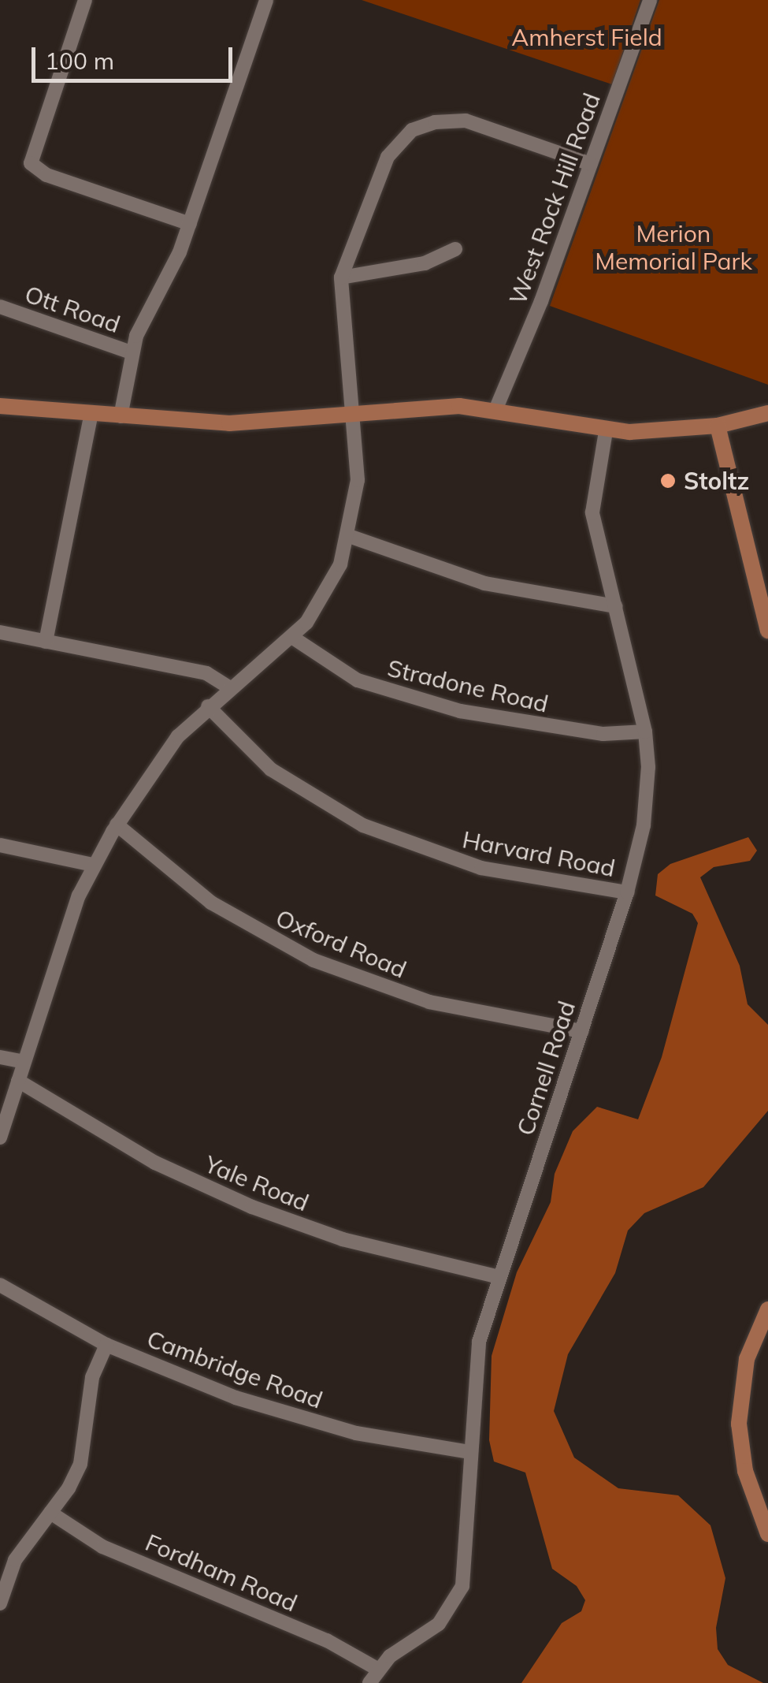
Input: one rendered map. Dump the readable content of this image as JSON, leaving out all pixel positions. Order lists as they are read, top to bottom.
{
  "streets": {
    "street": [
      "West Rock Hill Road",
      "Ott Road",
      "Stradone Road",
      "Harvard Road",
      "Oxford Road",
      "Cornell Road",
      "Yale Road",
      "Cambridge Road",
      "Fordham Road"
    ]
  },
  "crossings": [
    ["Stradone Road", "Cornell Road"],
    ["Harvard Road", "Cornell Road"],
    ["Oxford Road", "Cornell Road"],
    ["Cornell Road", "Yale Road"],
    ["Cornell Road", "Cambridge Road"],
    ["Cornell Road", "Fordham Road"]
  ],
  "parks": ["Amherst Field", "Merion Memorial Park"],
  "places": ["Stoltz"],
  "scale_bar": "100 m"
}
